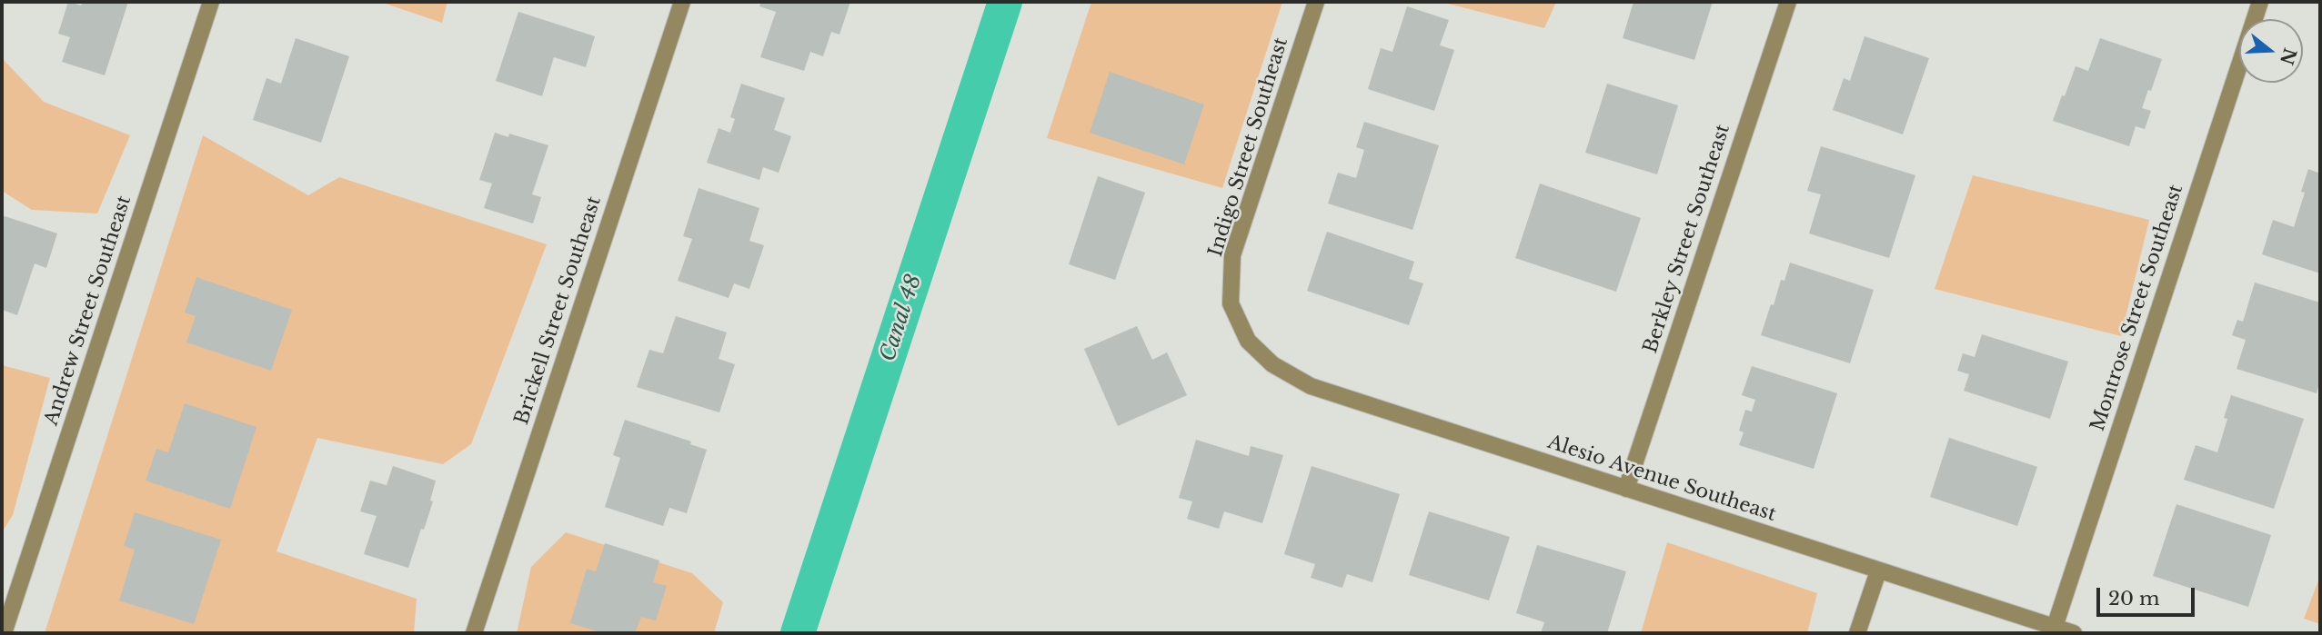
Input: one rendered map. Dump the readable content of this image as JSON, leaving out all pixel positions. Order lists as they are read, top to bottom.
{
  "streets": {
    "street": [
      "Indigo Street Southeast",
      "Berkley Street Southeast",
      "Montrose Street Southeast",
      "Andrew Street Southeast",
      "Brickell Street Southeast",
      "Alesio Avenue Southeast"
    ]
  },
  "crossings": [
    ["Indigo Street Southeast", "Alesio Avenue Southeast"],
    ["Berkley Street Southeast", "Alesio Avenue Southeast"],
    ["Montrose Street Southeast", "Alesio Avenue Southeast"]
  ],
  "water": ["Canal 48"],
  "scale_bar": "20 m",
  "north": "right"
}
